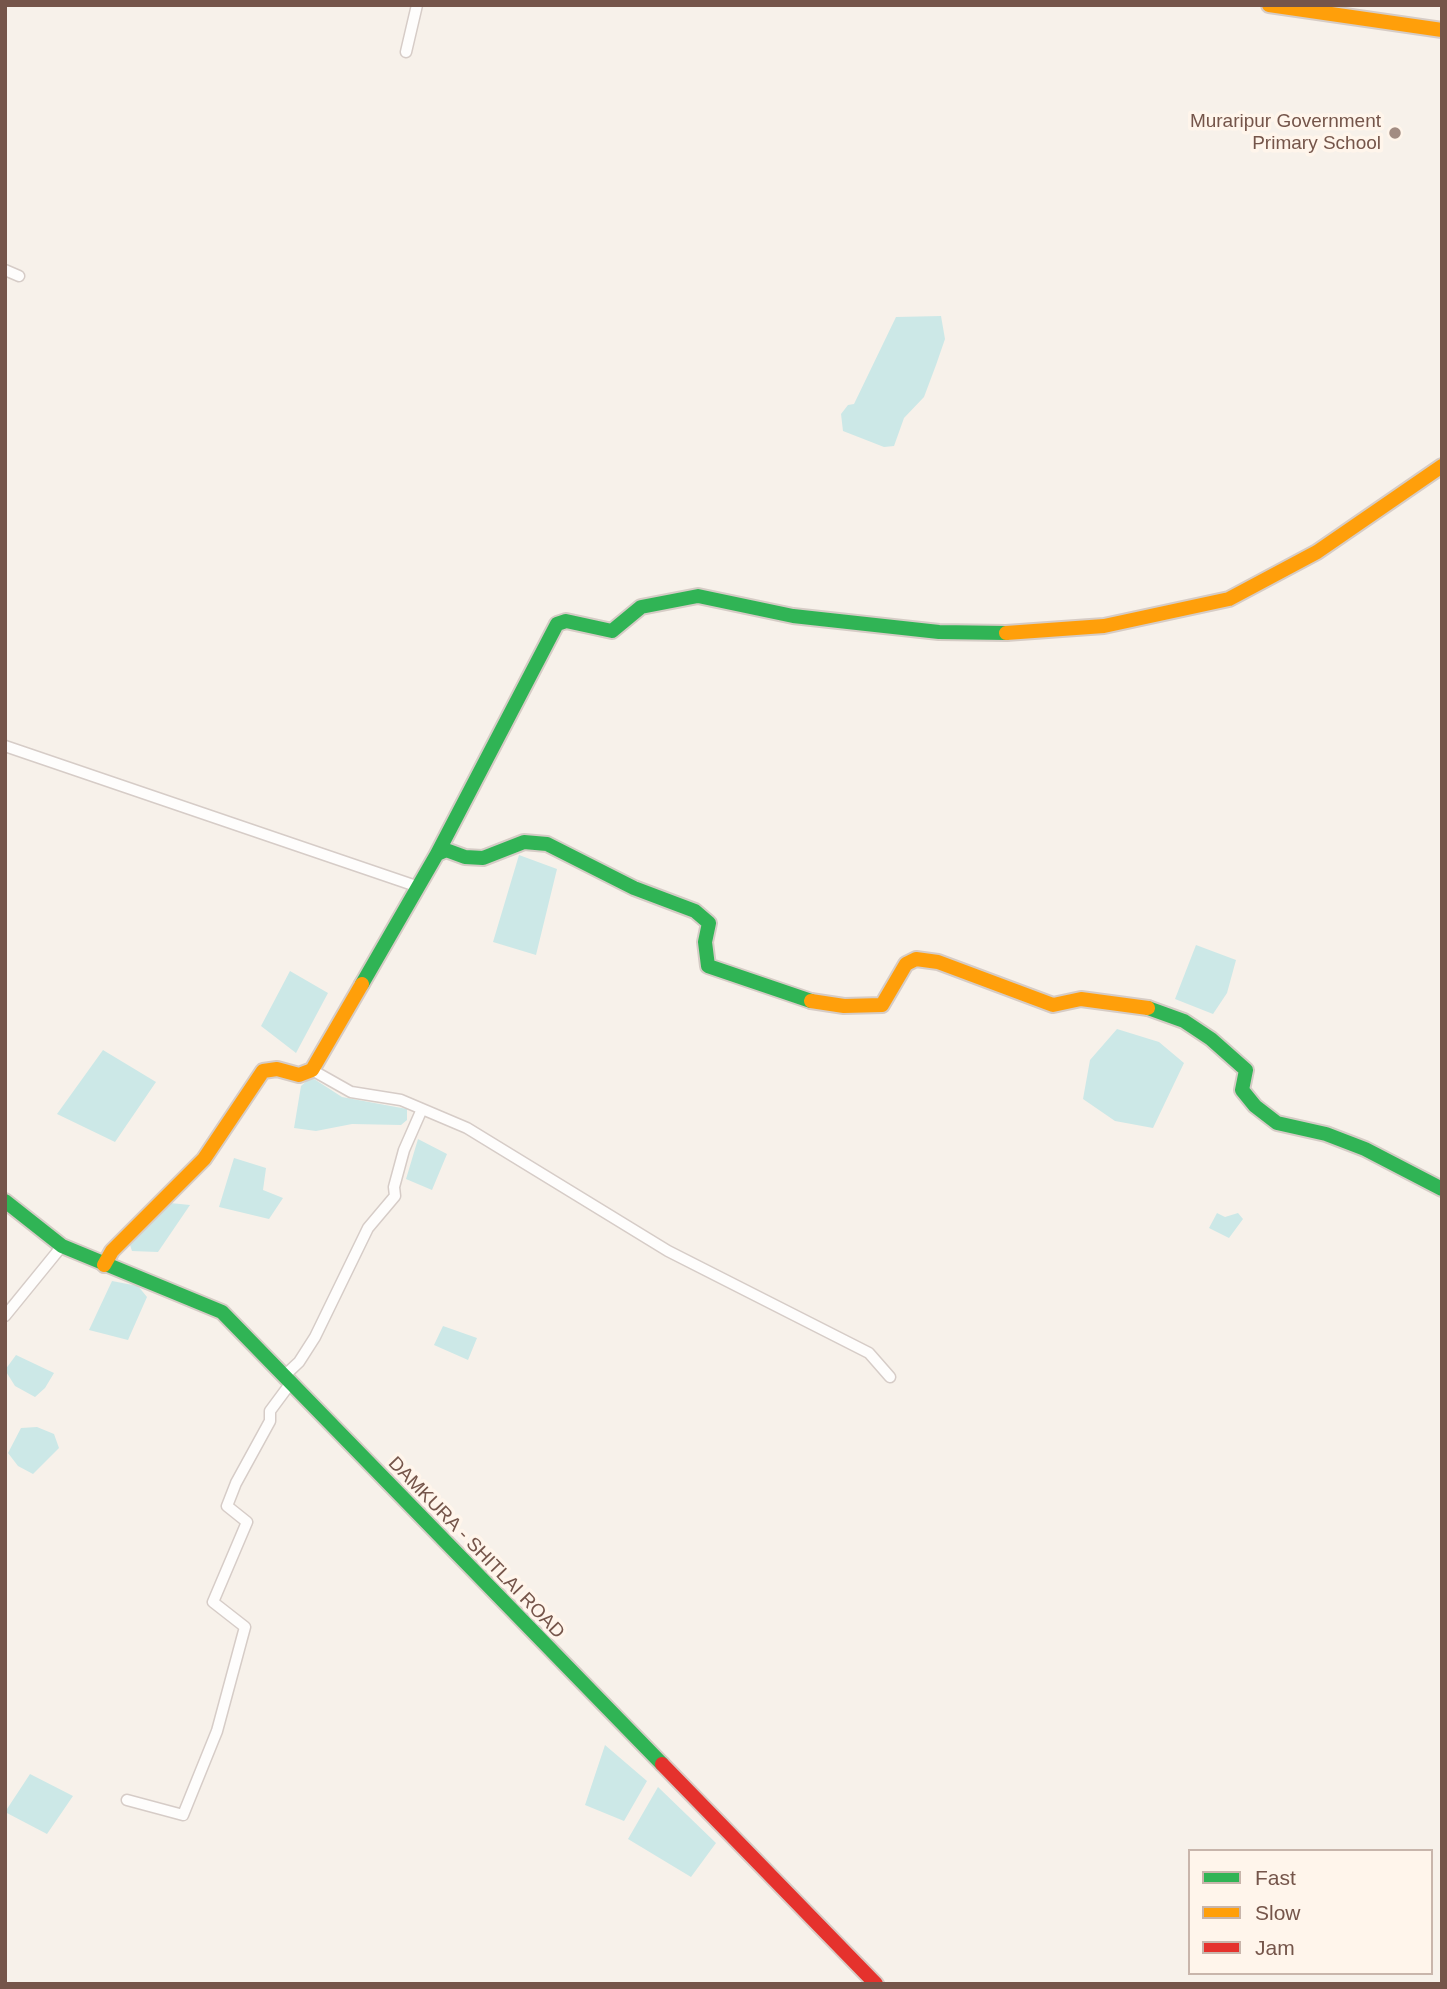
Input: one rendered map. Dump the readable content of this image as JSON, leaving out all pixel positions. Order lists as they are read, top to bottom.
{
  "streets": {
    "main road": ["DAMKURA - SHITLAI ROAD"]
  },
  "places": ["Muraripur Government Primary School"],
  "legend": ["Fast", "Slow", "Jam"]
}
